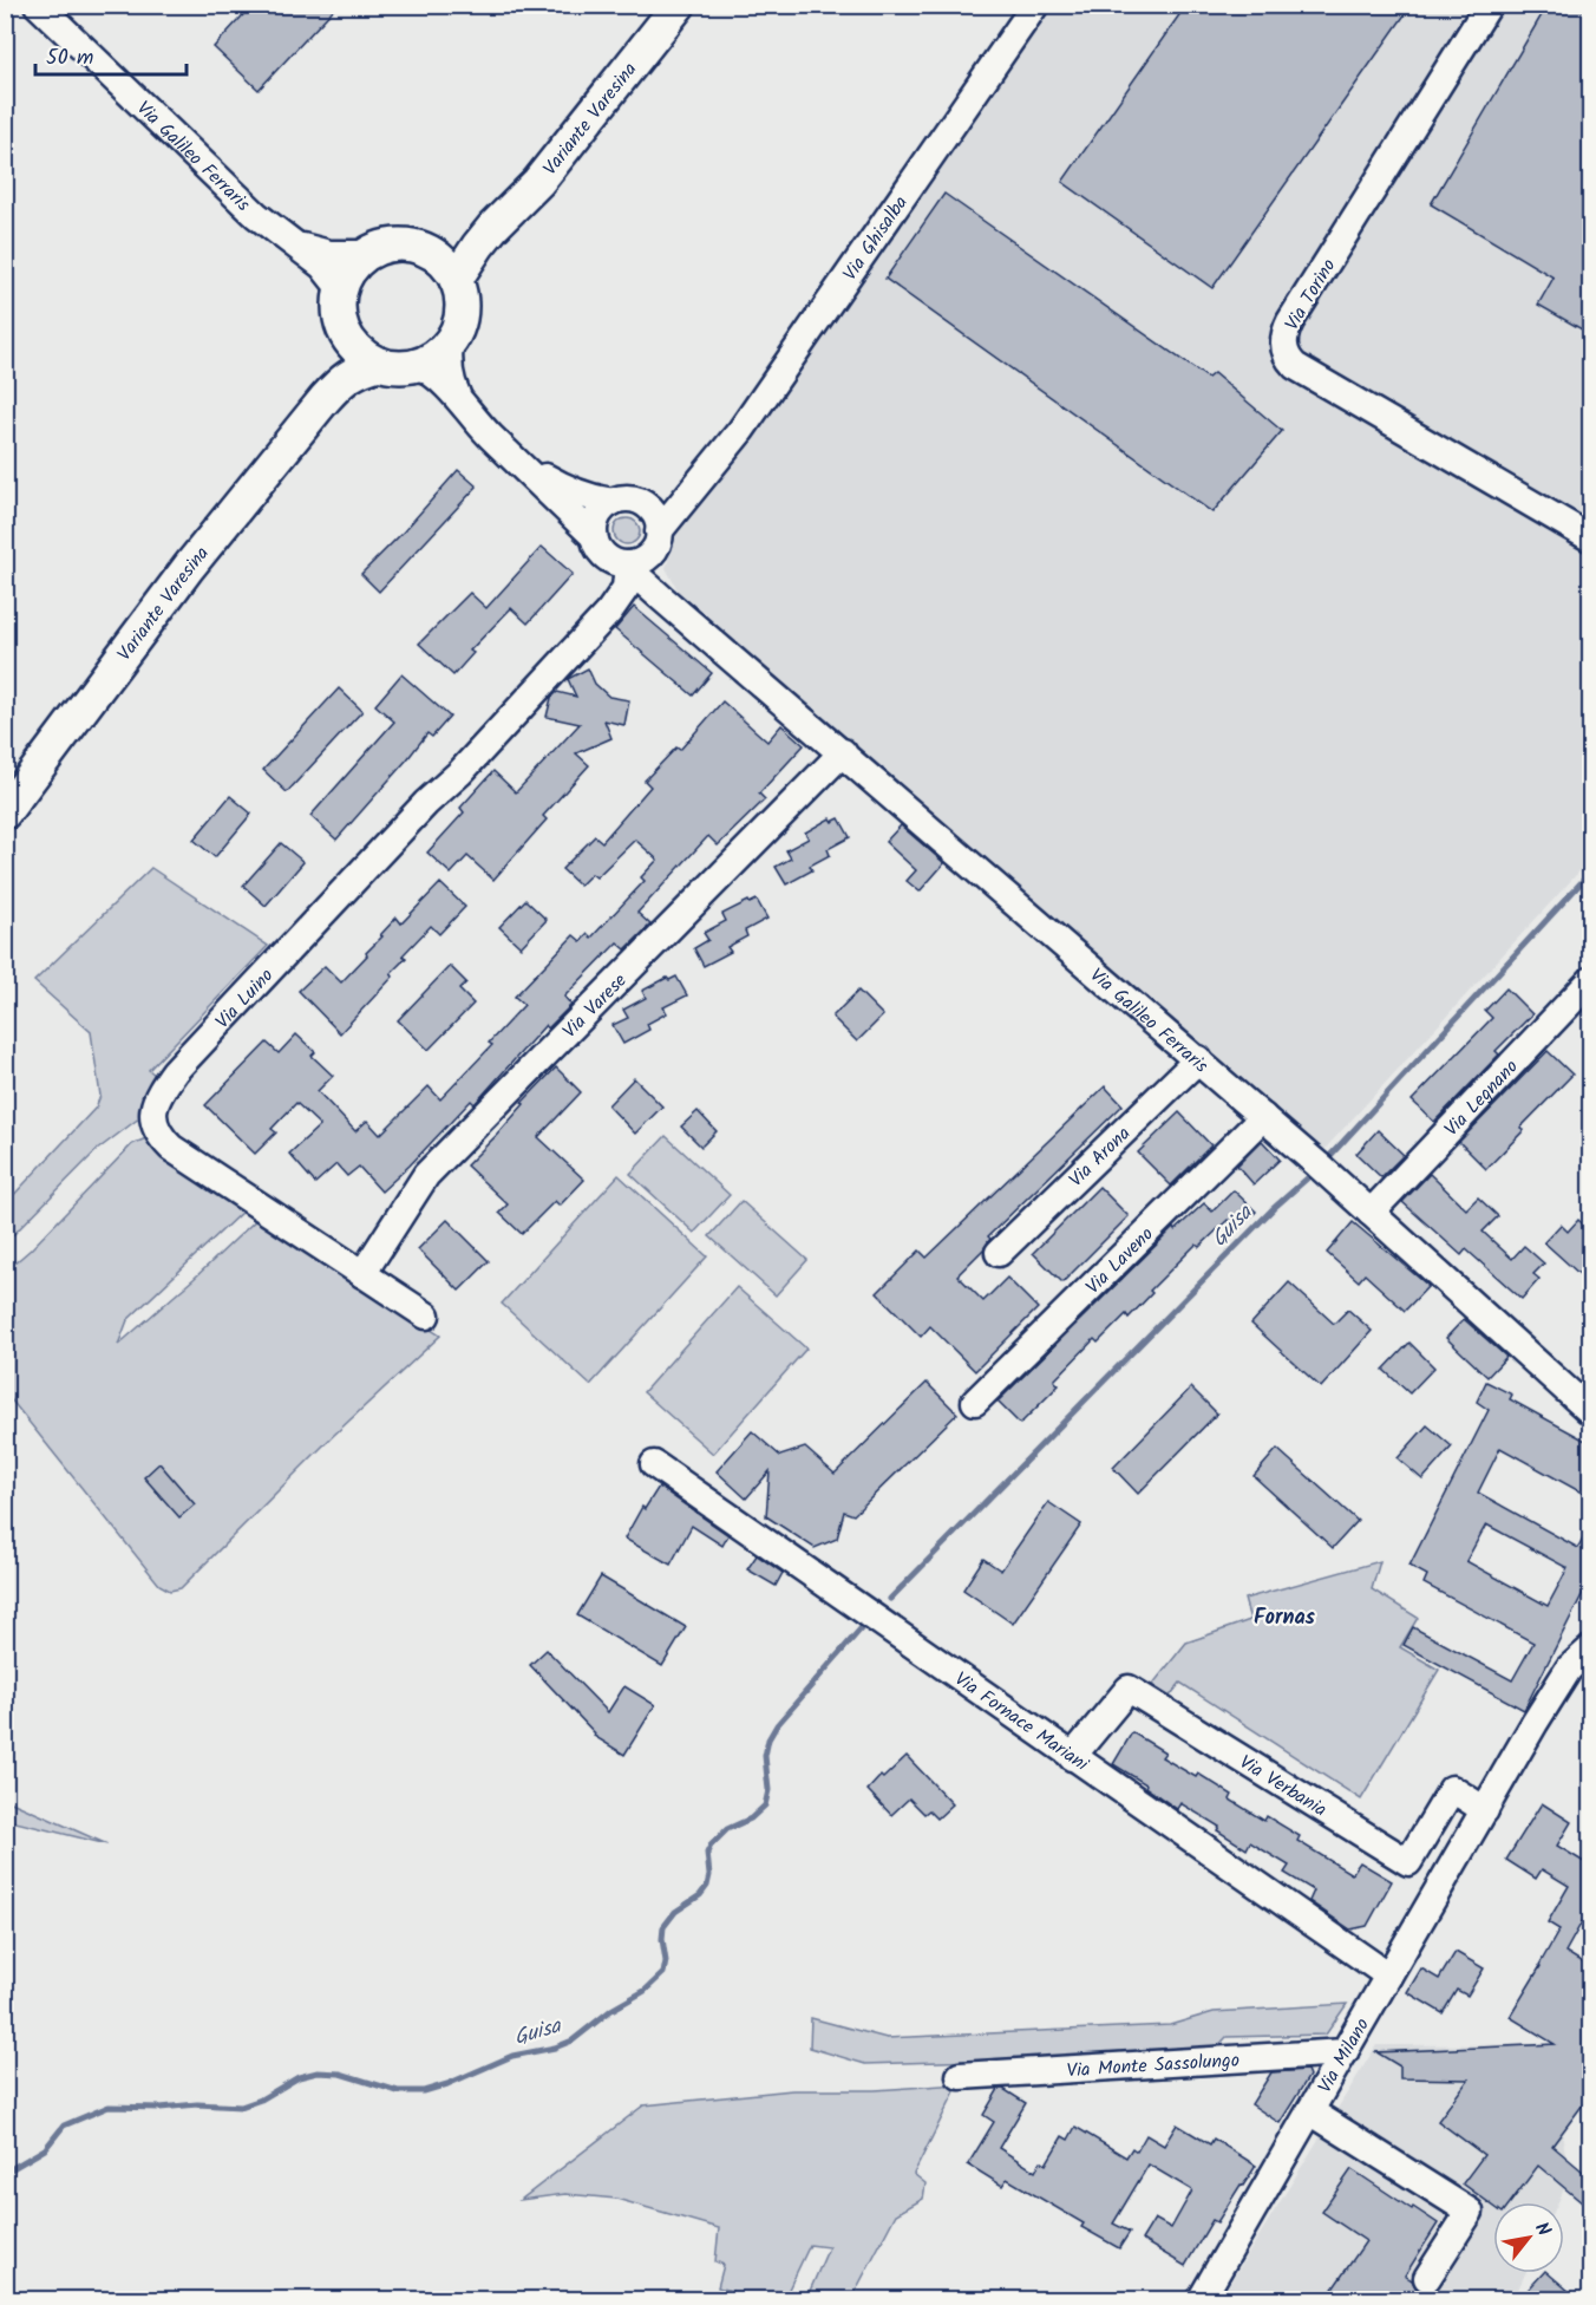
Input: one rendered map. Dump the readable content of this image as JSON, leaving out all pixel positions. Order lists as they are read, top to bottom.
{
  "streets": {
    "main road": ["Variante Varesina"],
    "street": [
      "Via Galileo Ferraris",
      "Via Ghisalba",
      "Via Torino",
      "Via Luino",
      "Via Varese",
      "Via Legnano",
      "Via Arona",
      "Via Laveno",
      "Via Fornace Mariani",
      "Via Verbania",
      "Via Milano",
      "Via Monte Sassolungo"
    ]
  },
  "crossings": [
    ["Variante Varesina", "Via Galileo Ferraris"],
    ["Via Galileo Ferraris", "Via Ghisalba"],
    ["Via Galileo Ferraris", "Via Luino"],
    ["Via Galileo Ferraris", "Via Varese"],
    ["Via Galileo Ferraris", "Via Legnano"],
    ["Via Galileo Ferraris", "Via Arona"],
    ["Via Galileo Ferraris", "Via Laveno"],
    ["Via Ghisalba", "Via Luino"],
    ["Via Luino", "Via Varese"],
    ["Via Fornace Mariani", "Via Verbania"],
    ["Via Fornace Mariani", "Via Milano"],
    ["Via Verbania", "Via Milano"],
    ["Via Milano", "Via Monte Sassolungo"]
  ],
  "districts": ["Fornas"],
  "water": ["Guisa"],
  "scale_bar": "50 m",
  "north": "top right"
}
